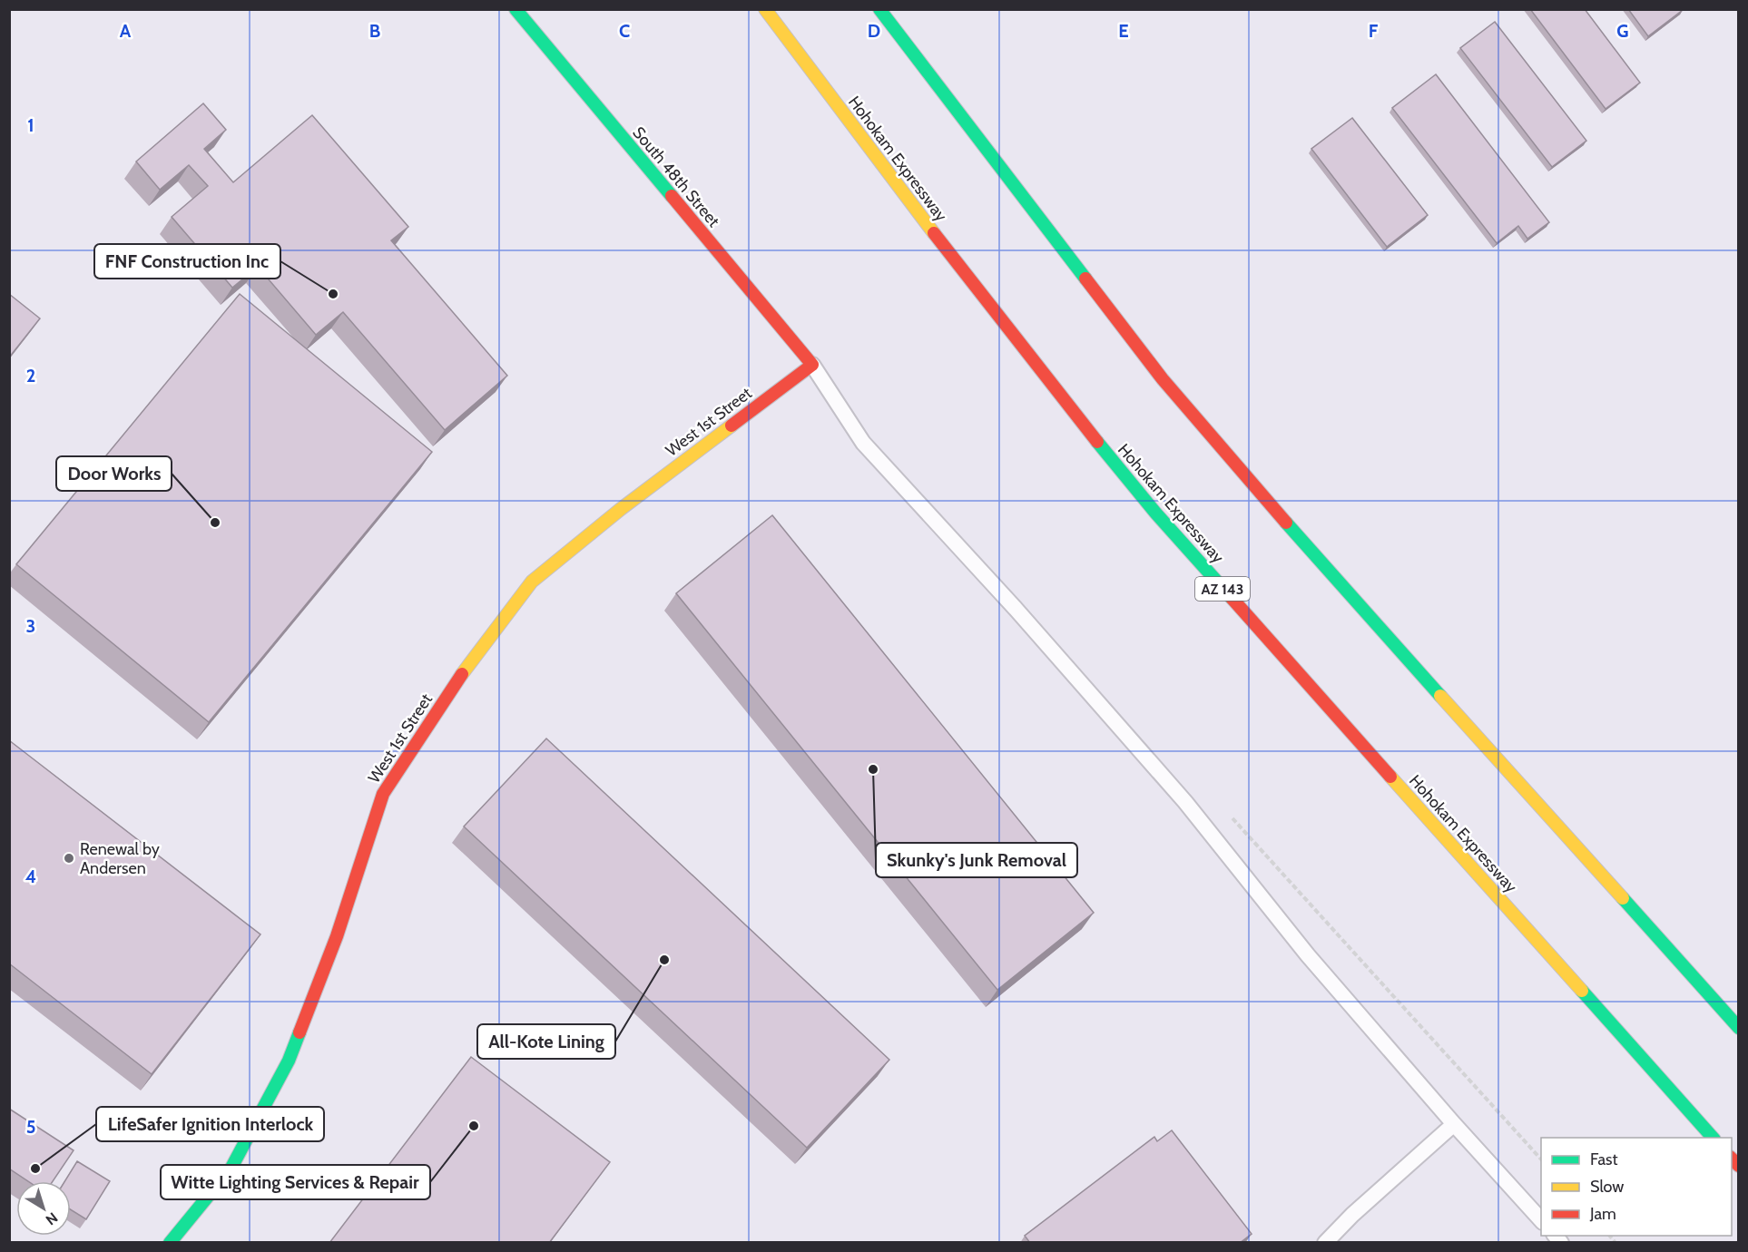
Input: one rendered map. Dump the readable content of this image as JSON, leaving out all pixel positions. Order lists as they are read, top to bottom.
{
  "streets": {
    "main road": [
      "Hohokam Expressway",
      "South 48th Street",
      "West 1st Street",
      "AZ 143"
    ]
  },
  "crossings": [
    ["South 48th Street", "West 1st Street"]
  ],
  "places": [
    "FNF Construction Inc",
    "Door Works",
    "Skunky's Junk Removal",
    "Renewal by Andersen",
    "All-Kote Lining",
    "Witte Lighting Services & Repair",
    "LifeSafer Ignition Interlock"
  ],
  "legend": ["Fast", "Slow", "Jam"],
  "north": "bottom right",
  "grid": {
    "columns": [
      "A",
      "B",
      "C",
      "D",
      "E",
      "F",
      "G"
    ],
    "rows": [
      "1",
      "2",
      "3",
      "4",
      "5"
    ]
  }
}
